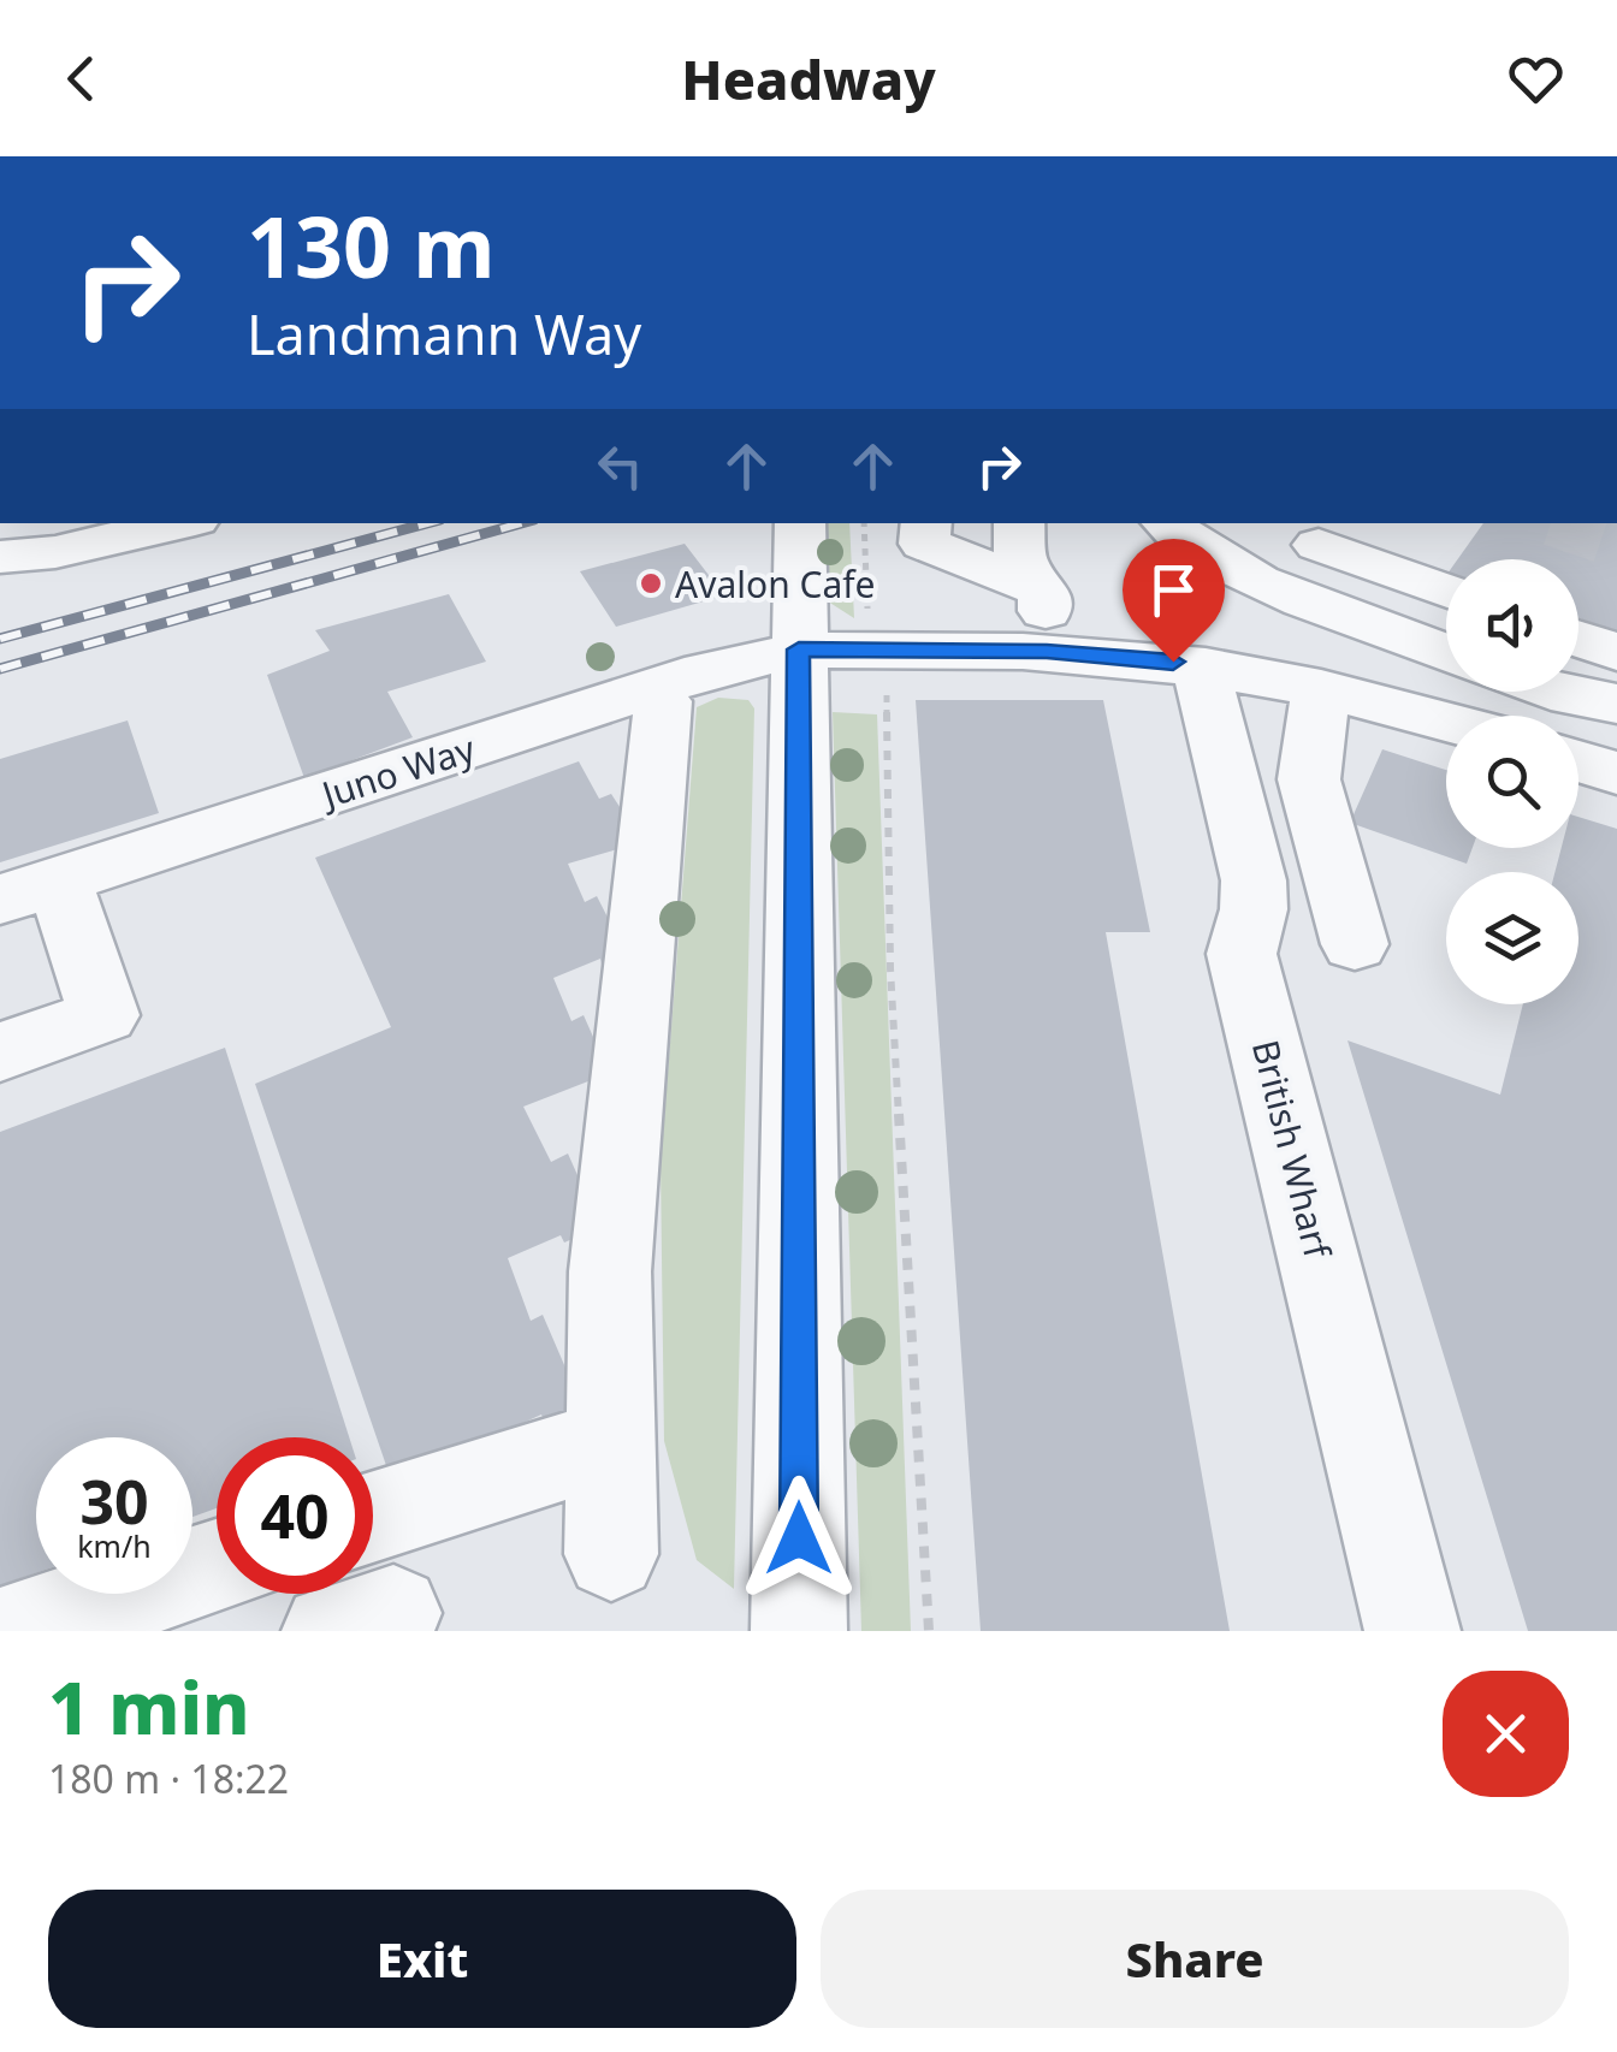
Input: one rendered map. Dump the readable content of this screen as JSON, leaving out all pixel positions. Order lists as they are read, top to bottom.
{
  "streets": {
    "street": ["Juno Way", "British Wharf"]
  },
  "crossings": [
    ["Juno Way", "British Wharf"]
  ],
  "places": ["Avalon Cafe"],
  "page": {
    "header": "Headway",
    "turn": ["130 m", "Landmann Way"],
    "speed": "30 km/h",
    "limit": "40",
    "heading": ["1 min", "180 m · 18:22"],
    "buttons": ["Exit", "Share"]
  }
}
